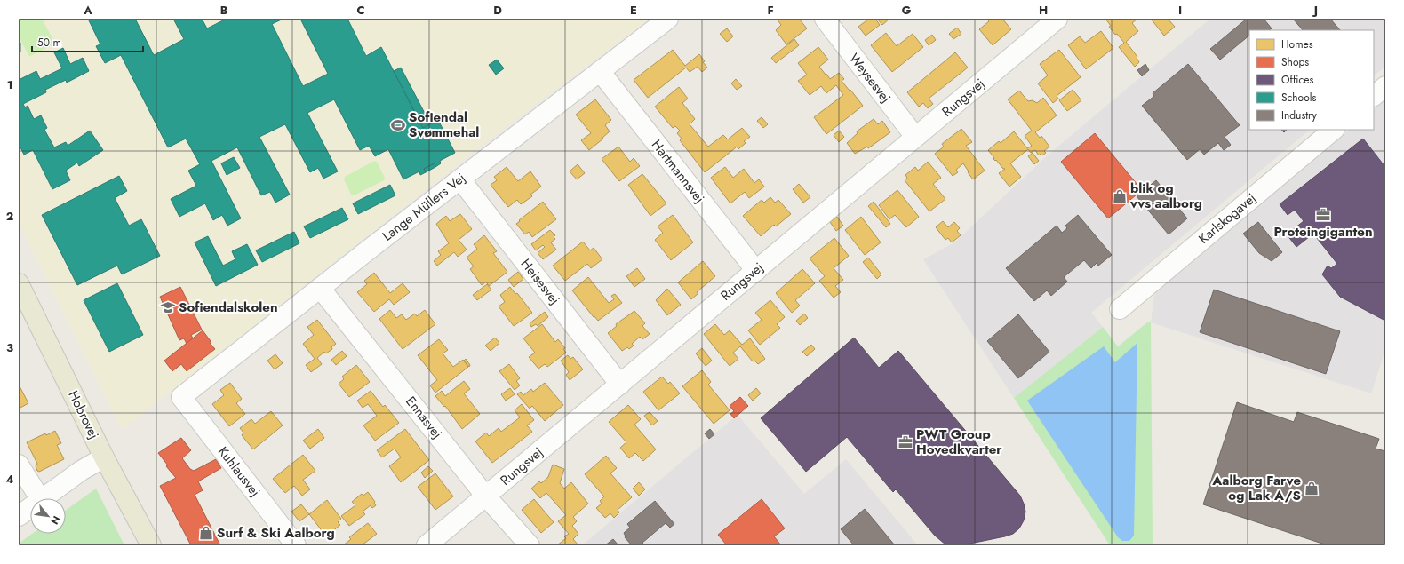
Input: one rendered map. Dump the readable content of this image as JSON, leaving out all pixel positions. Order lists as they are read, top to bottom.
{
  "streets": {
    "main road": ["Hobrovej"],
    "street": [
      "Weysesvej",
      "Rungsvej",
      "Hartmannsvej",
      "Lange Müllers Vej",
      "Karlskogavej",
      "Heisesvej",
      "Ennasvej",
      "Kuhlausvej"
    ]
  },
  "crossings": [
    ["Weysesvej", "Rungsvej"],
    ["Rungsvej", "Hartmannsvej"],
    ["Rungsvej", "Heisesvej"],
    ["Rungsvej", "Ennasvej"],
    ["Hartmannsvej", "Lange Müllers Vej"],
    ["Lange Müllers Vej", "Heisesvej"],
    ["Lange Müllers Vej", "Ennasvej"],
    ["Lange Müllers Vej", "Kuhlausvej"]
  ],
  "places": {
    "sports": ["Sofiendal Svømmehal"],
    "shop": ["blik og vvs aalborg", "Aalborg Farve og Lak A/S", "Surf & Ski Aalborg"],
    "office": ["Proteingiganten", "PWT Group Hovedkvarter"],
    "school or university": ["Sofiendalskolen"]
  },
  "legend": [
    "Homes",
    "Shops",
    "Offices",
    "Schools",
    "Industry"
  ],
  "scale_bar": "50 m",
  "north": "bottom right",
  "grid": {
    "columns": [
      "A",
      "B",
      "C",
      "D",
      "E",
      "F",
      "G",
      "H",
      "I",
      "J"
    ],
    "rows": [
      "1",
      "2",
      "3",
      "4"
    ]
  }
}
